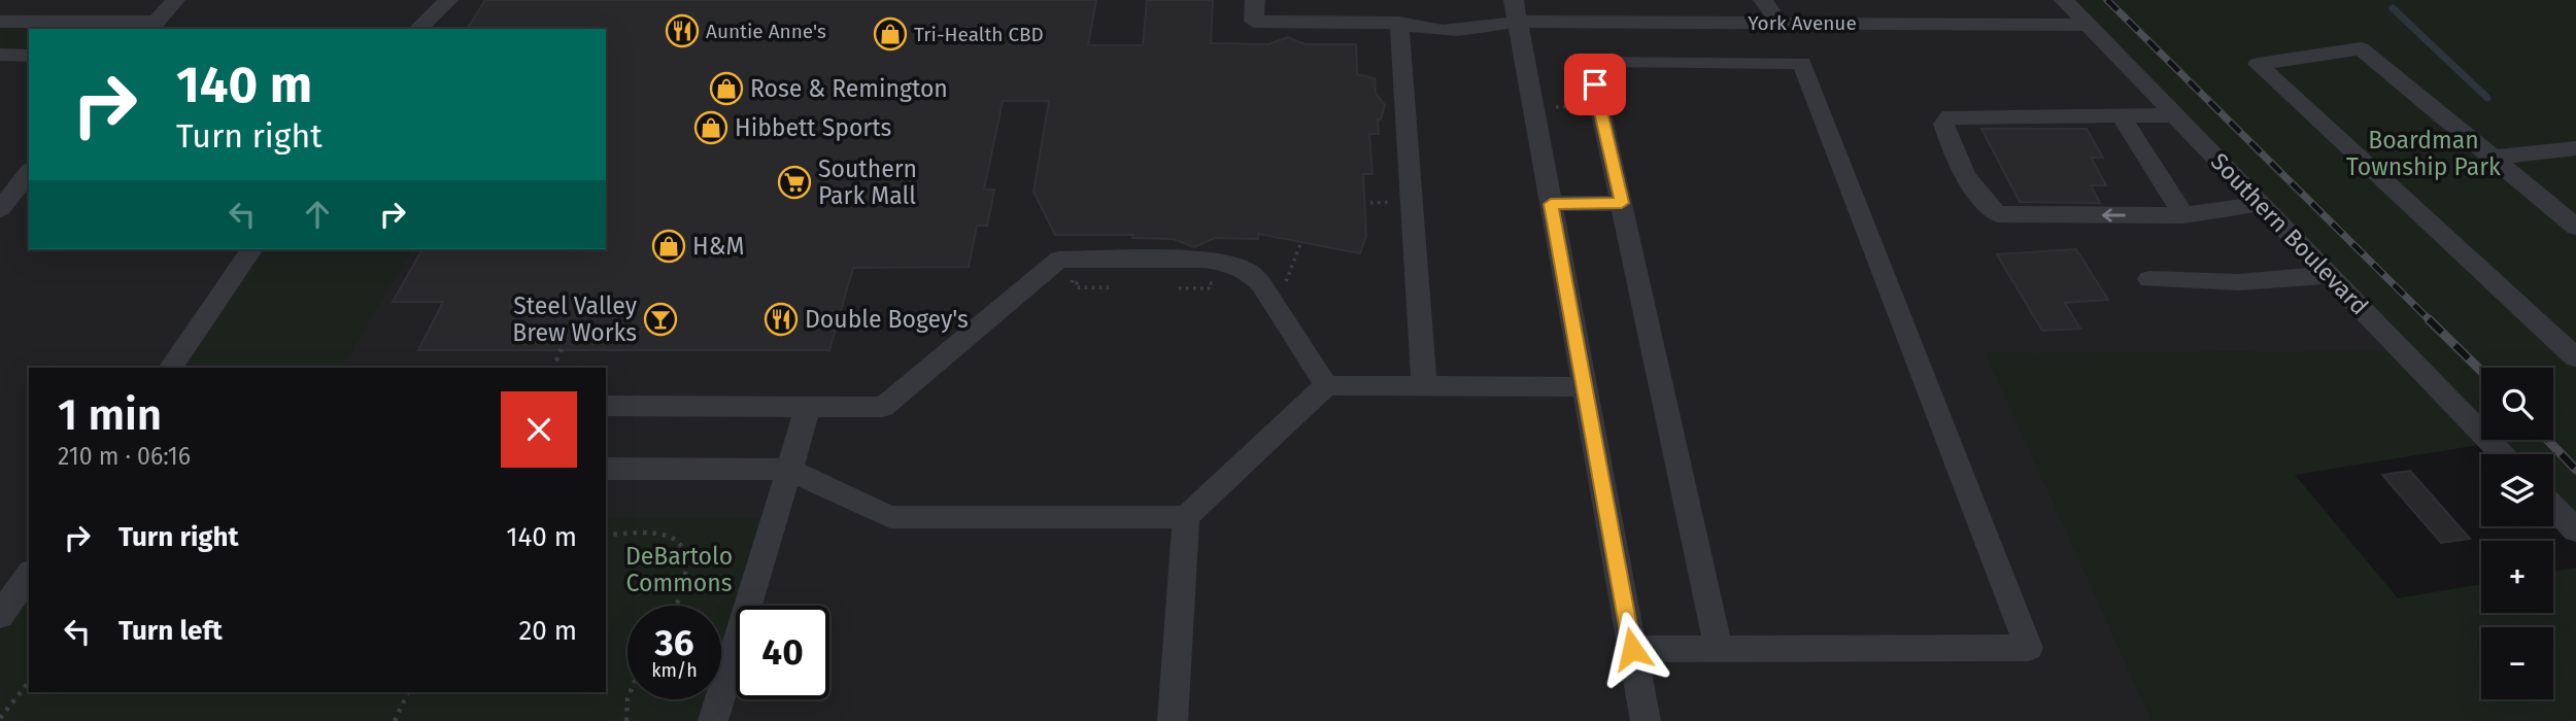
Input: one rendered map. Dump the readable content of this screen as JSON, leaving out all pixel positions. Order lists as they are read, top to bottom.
{
  "streets": {
    "street": ["York Avenue", "Southern Boulevard"]
  },
  "crossings": [
    ["York Avenue", "Southern Boulevard"]
  ],
  "parks": ["Boardman Township Park", "DeBartolo Commons"],
  "places": {
    "restaurant": ["Auntie Anne's", "Double Bogey's"],
    "shop": [
      "Tri-Health CBD",
      "Rose & Remington",
      "Hibbett Sports",
      "H&M"
    ],
    "supermarket": ["Southern Park Mall"],
    "bar": ["Steel Valley Brew Works"]
  },
  "page": {
    "turn": ["140 m", "Turn right"],
    "map_buttons": ["+", "−"],
    "heading": ["1 min", "210 m · 06:16"],
    "list": [
      {
        "name": "Turn right",
        "value": "140 m"
      },
      {
        "name": "Turn left",
        "value": "20 m"
      }
    ],
    "speed": "36 km/h",
    "limit": "40"
  }
}
